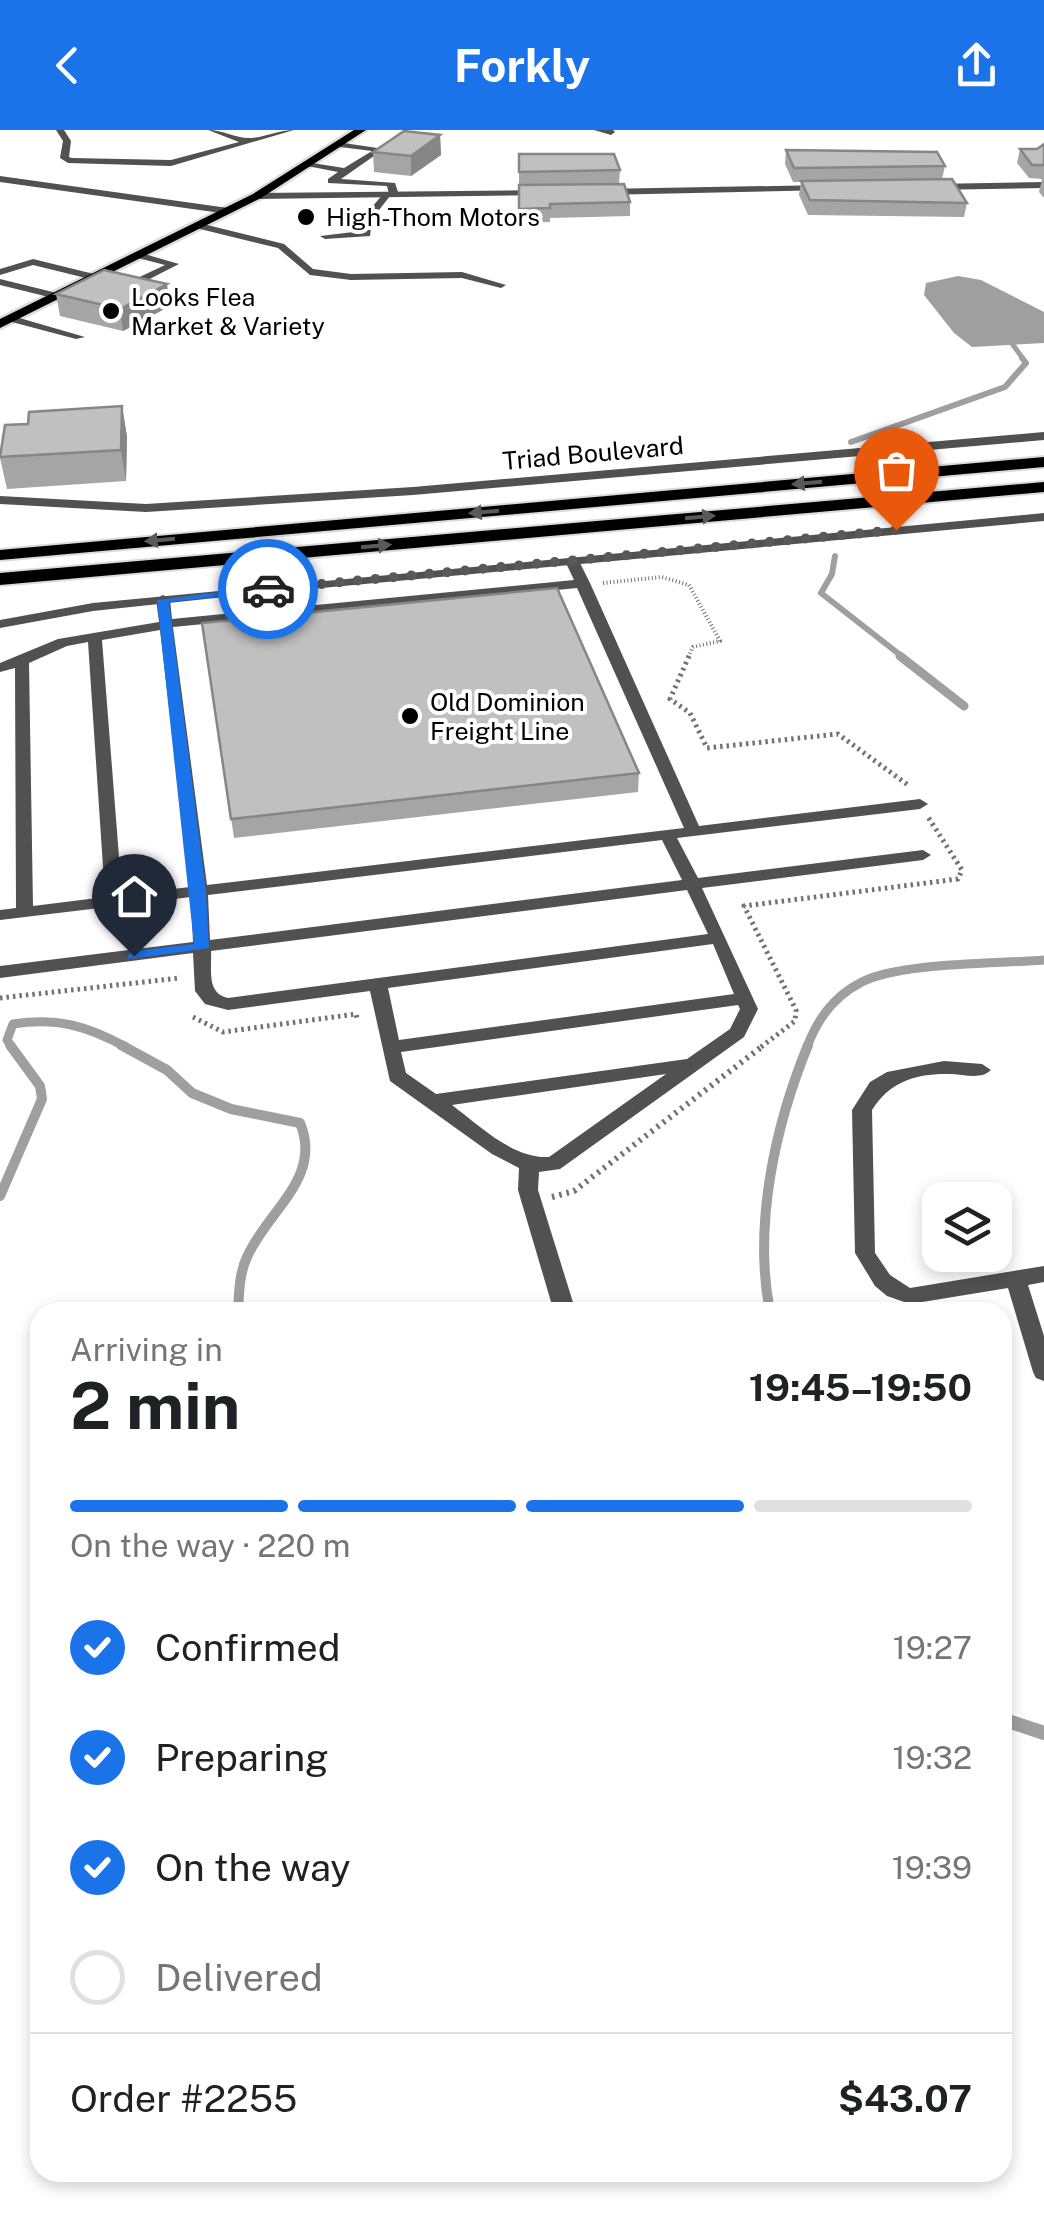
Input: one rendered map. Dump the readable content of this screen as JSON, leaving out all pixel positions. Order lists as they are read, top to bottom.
{
  "streets": {
    "street": ["Triad Boulevard"]
  },
  "places": ["High-Thom Motors", "Looks Flea Market & Variety", "Old Dominion Freight Line"],
  "page": {
    "header": "Forkly",
    "heading": ["2 min", "Arriving in", "19:45–19:50"],
    "panel": ["Order #2255", "$43.07"],
    "bar": "On the way · 220 m",
    "list": [
      ["Confirmed", "19:27"],
      ["Preparing", "19:32"],
      ["On the way", "19:39"],
      "Delivered"
    ]
  }
}
